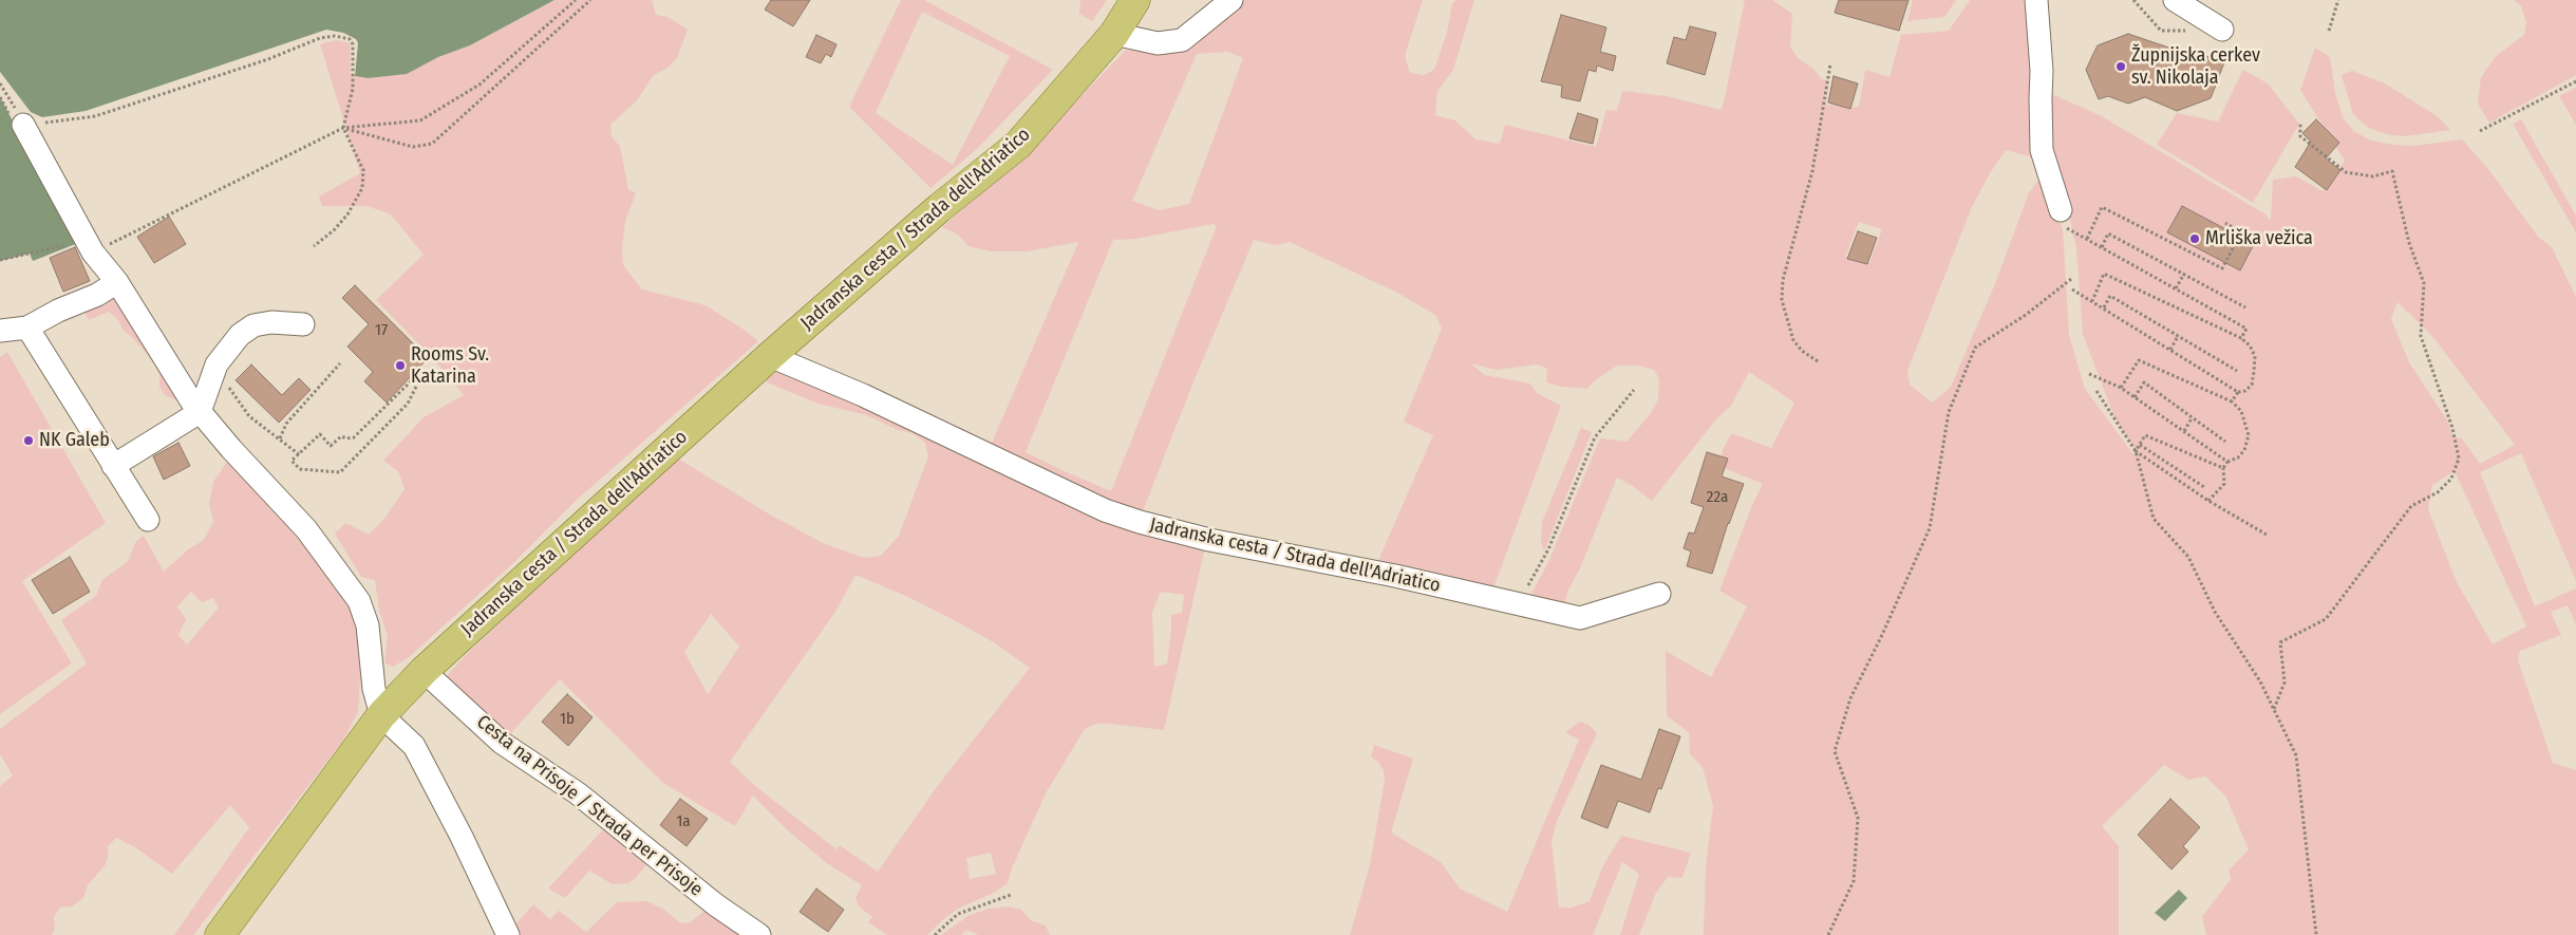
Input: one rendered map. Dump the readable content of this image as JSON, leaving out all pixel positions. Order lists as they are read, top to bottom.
{
  "streets": {
    "main road": ["Jadranska cesta / Strada dell'Adriatico"],
    "street": ["Cesta na Prisoje / Strada per Prisoje"]
  },
  "crossings": [
    ["Jadranska cesta / Strada dell'Adriatico", "Cesta na Prisoje / Strada per Prisoje"]
  ],
  "places": [
    "Župnijska cerkev sv. Nikolaja",
    "Mrliška vežica",
    "Rooms Sv. Katarina",
    "NK Galeb"
  ],
  "house_numbers": [
    "17",
    "22a",
    "1b",
    "1a"
  ]
}
